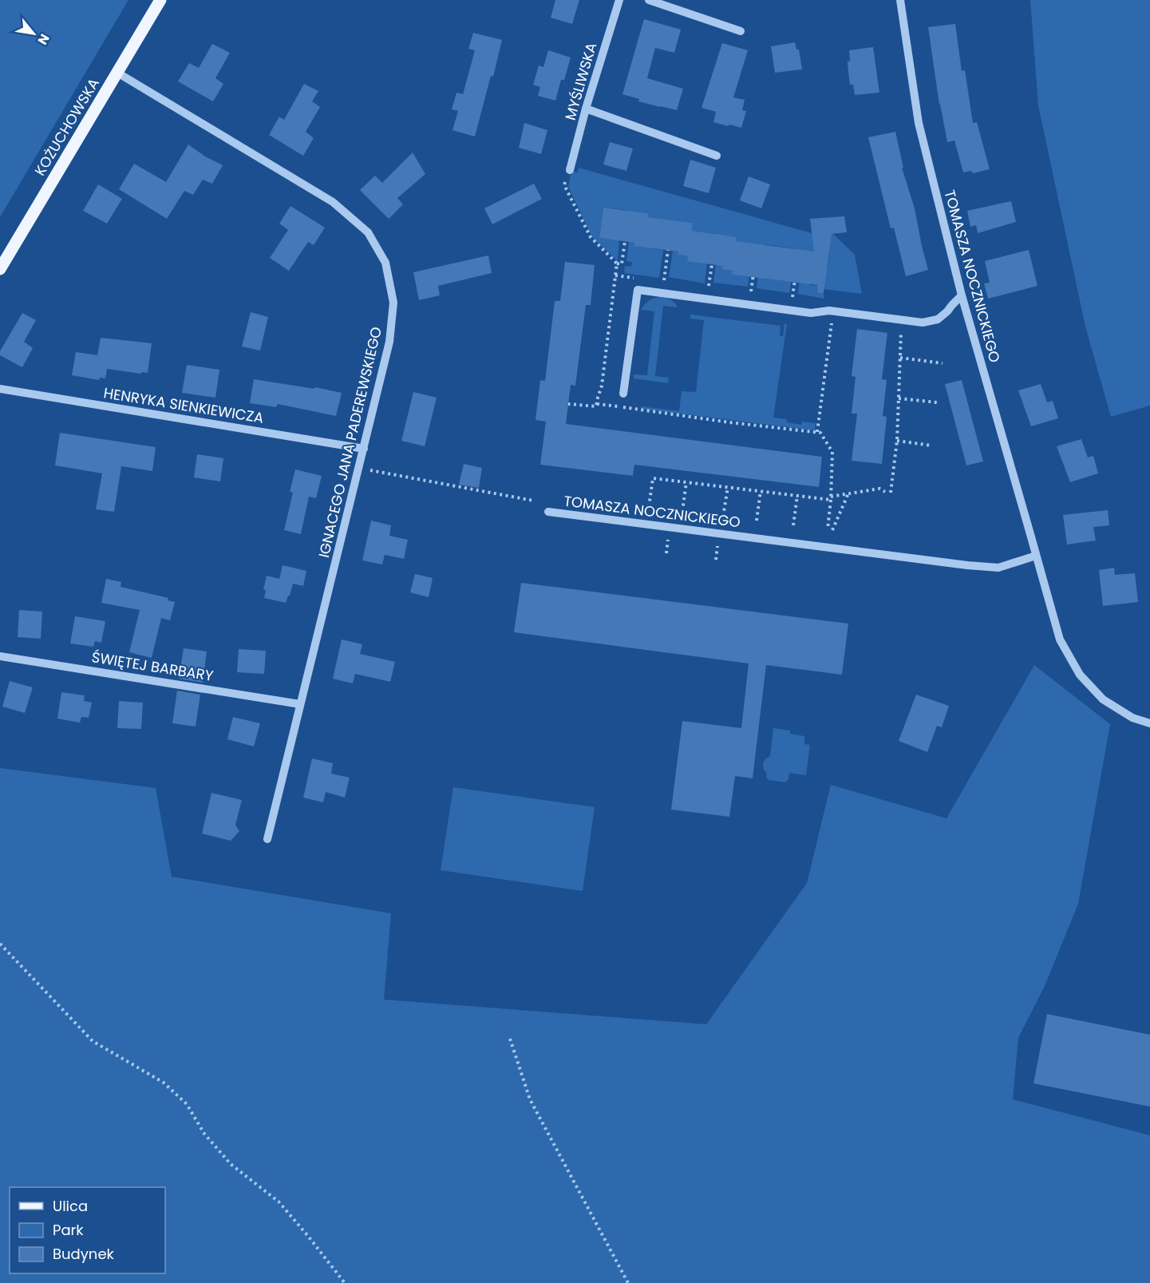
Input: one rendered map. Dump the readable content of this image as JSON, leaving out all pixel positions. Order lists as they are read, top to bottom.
{
  "streets": {
    "main road": ["KOŻUCHOWSKA"],
    "street": [
      "MYŚLIWSKA",
      "TOMASZA NOCZNICKIEGO",
      "HENRYKA SIENKIEWICZA",
      "IGNACEGO JANA PADEREWSKIEGO",
      "ŚWIĘTEJ BARBARY"
    ]
  },
  "crossings": [
    ["KOŻUCHOWSKA", "IGNACEGO JANA PADEREWSKIEGO"],
    ["HENRYKA SIENKIEWICZA", "IGNACEGO JANA PADEREWSKIEGO"],
    ["IGNACEGO JANA PADEREWSKIEGO", "ŚWIĘTEJ BARBARY"]
  ],
  "legend": ["Ulica", "Park", "Budynek"],
  "north": "bottom right"
}
